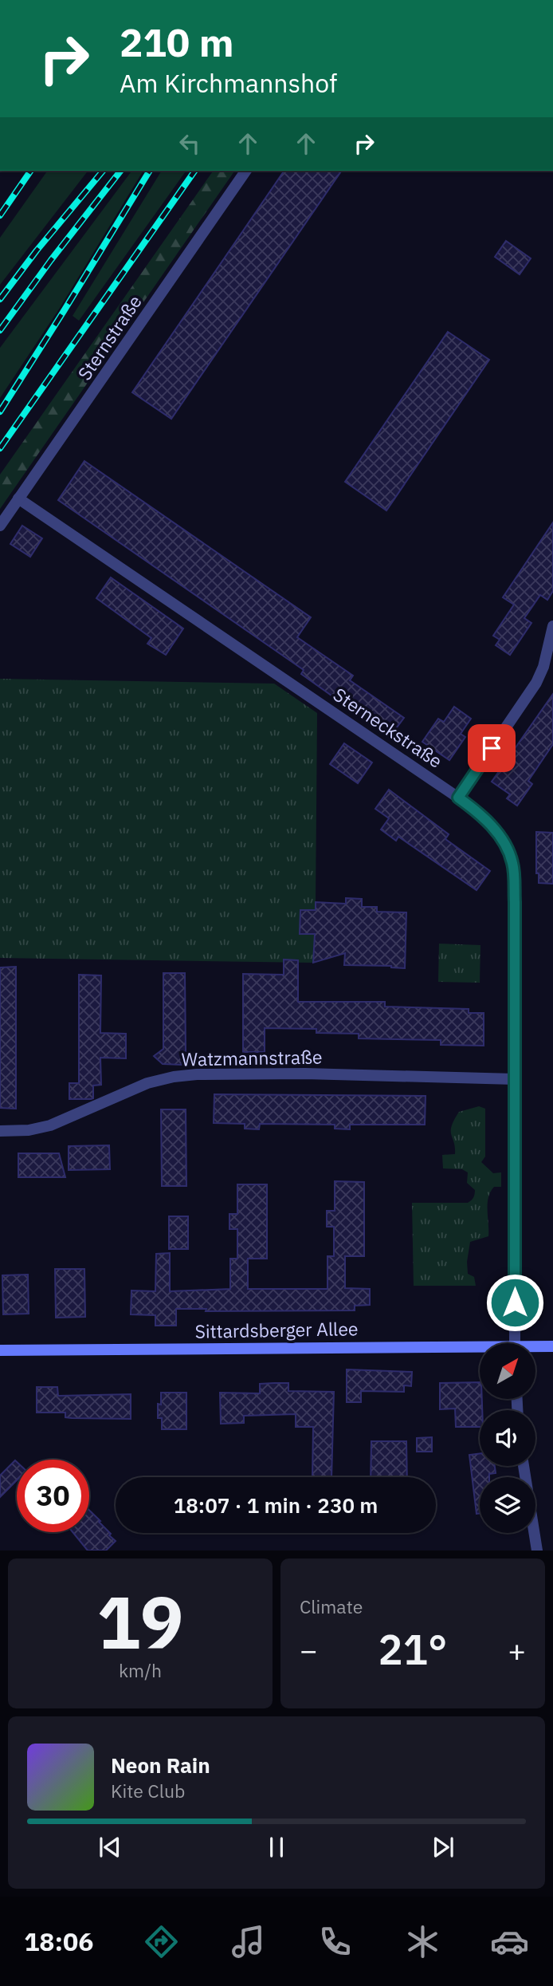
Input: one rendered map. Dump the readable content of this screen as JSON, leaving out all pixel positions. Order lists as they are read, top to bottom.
{
  "streets": {
    "main road": ["Sittardsberger Allee"],
    "street": ["Sternstraße", "Sterneckstraße", "Watzmannstraße"]
  },
  "crossings": [
    ["Sternstraße", "Sterneckstraße"],
    ["Sterneckstraße", "Watzmannstraße"]
  ],
  "north": "top right",
  "page": {
    "turn": ["210 m", "Am Kirchmannshof"],
    "limit": "30",
    "trip": "18:07 · 1 min · 230 m",
    "tile": [
      ["19", "km/h"],
      "Climate"
    ],
    "heat": ["−", "21°", "+"],
    "song": ["Neon Rain", "Kite Club"],
    "tabs": "18:06"
  }
}
